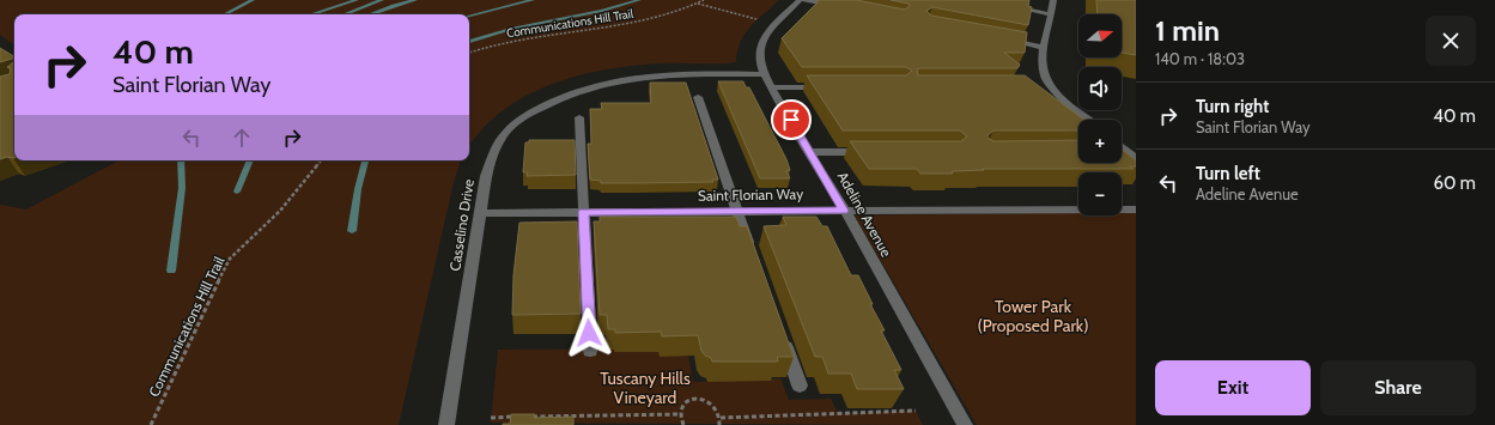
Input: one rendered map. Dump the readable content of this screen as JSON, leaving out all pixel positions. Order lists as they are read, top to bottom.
{
  "streets": {
    "street": ["Saint Florian Way", "Adeline Avenue", "Casselino Drive"],
    "path": ["Communications Hill Trail"]
  },
  "crossings": [
    ["Saint Florian Way", "Adeline Avenue"],
    ["Saint Florian Way", "Casselino Drive"],
    ["Adeline Avenue", "Casselino Drive"]
  ],
  "parks": ["Tower Park (Proposed Park)", "Tuscany Hills Vineyard"],
  "north": "right",
  "page": {
    "heading": ["1 min", "140 m · 18:03"],
    "map_buttons": ["+", "−"],
    "turn": ["40 m", "Saint Florian Way"],
    "list": [
      {
        "name": "Turn right",
        "note": "Saint Florian Way",
        "value": "40 m"
      },
      {
        "name": "Turn left",
        "note": "Adeline Avenue",
        "value": "60 m"
      }
    ],
    "buttons": ["Exit", "Share"]
  }
}
